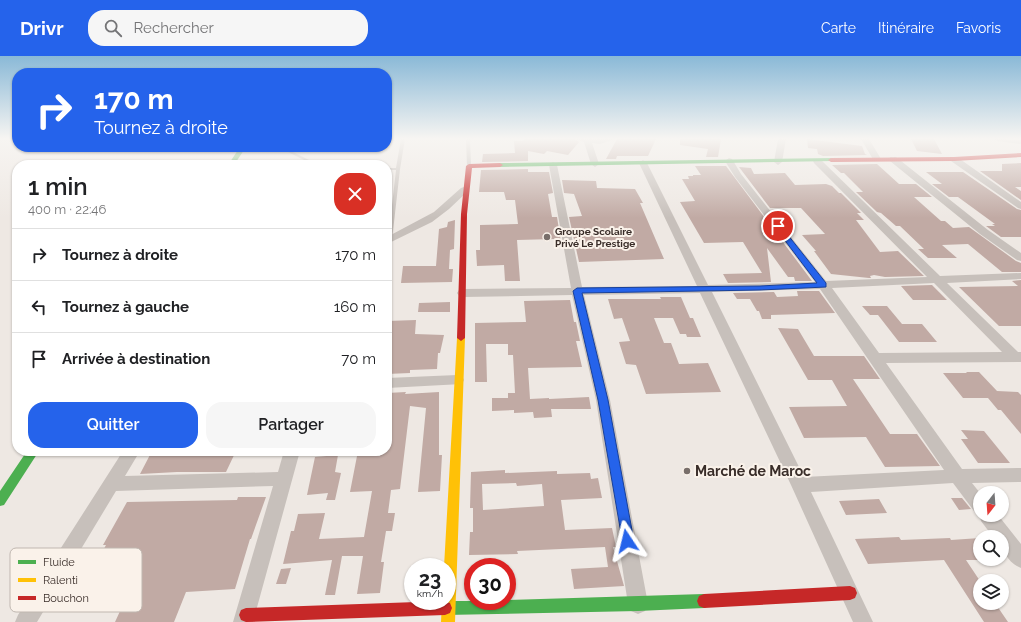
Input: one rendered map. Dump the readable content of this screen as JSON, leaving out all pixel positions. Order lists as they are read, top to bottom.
{
  "places": ["Groupe Scolaire Privé Le Prestige", "Marché de Maroc"],
  "legend": ["Fluide", "Ralenti", "Bouchon"],
  "north": "bottom",
  "page": {
    "header": "Drivr",
    "search": "Rechercher",
    "nav": ["Carte", "Itinéraire", "Favoris"],
    "turn": ["170 m", "Tournez à droite"],
    "heading": ["1 min", "400 m · 22:46"],
    "list": [
      {
        "name": "Tournez à droite",
        "value": "170 m"
      },
      {
        "name": "Tournez à gauche",
        "value": "160 m"
      },
      {
        "name": "Arrivée à destination",
        "value": "70 m"
      }
    ],
    "buttons": ["Quitter", "Partager"],
    "speed": "23 km/h",
    "limit": "30"
  }
}
